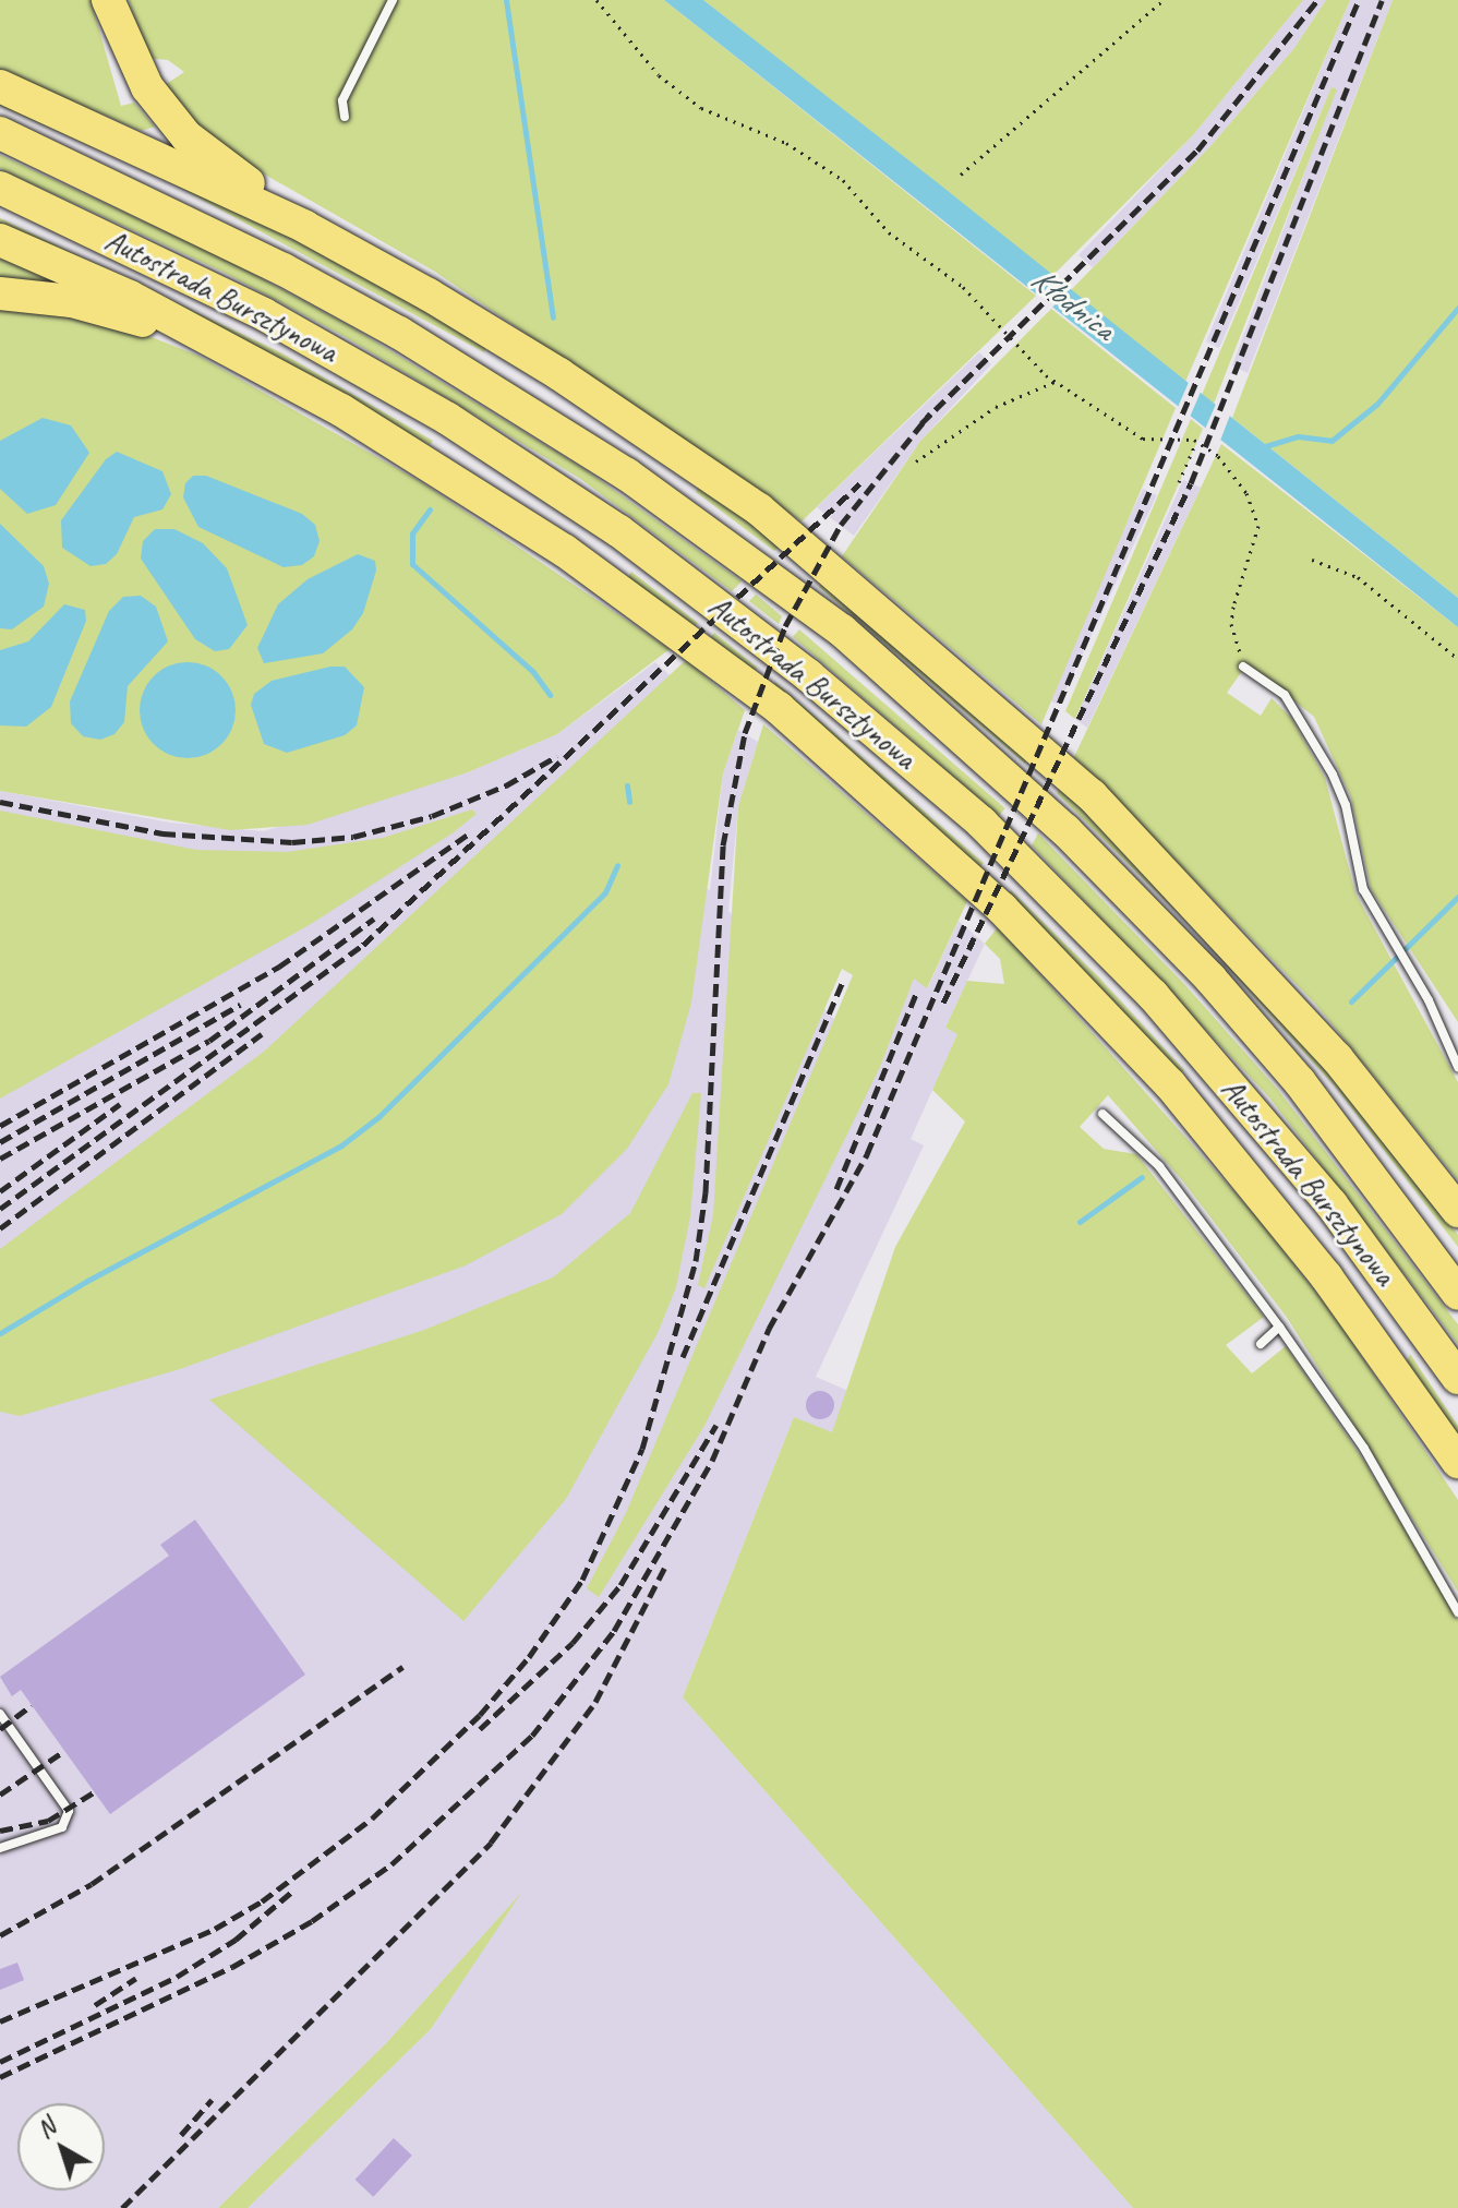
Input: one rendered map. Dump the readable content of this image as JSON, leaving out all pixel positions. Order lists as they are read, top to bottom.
{
  "streets": {
    "highway": ["Autostrada Bursztynowa"]
  },
  "water": ["Kłodnica"],
  "north": "top left"
}
